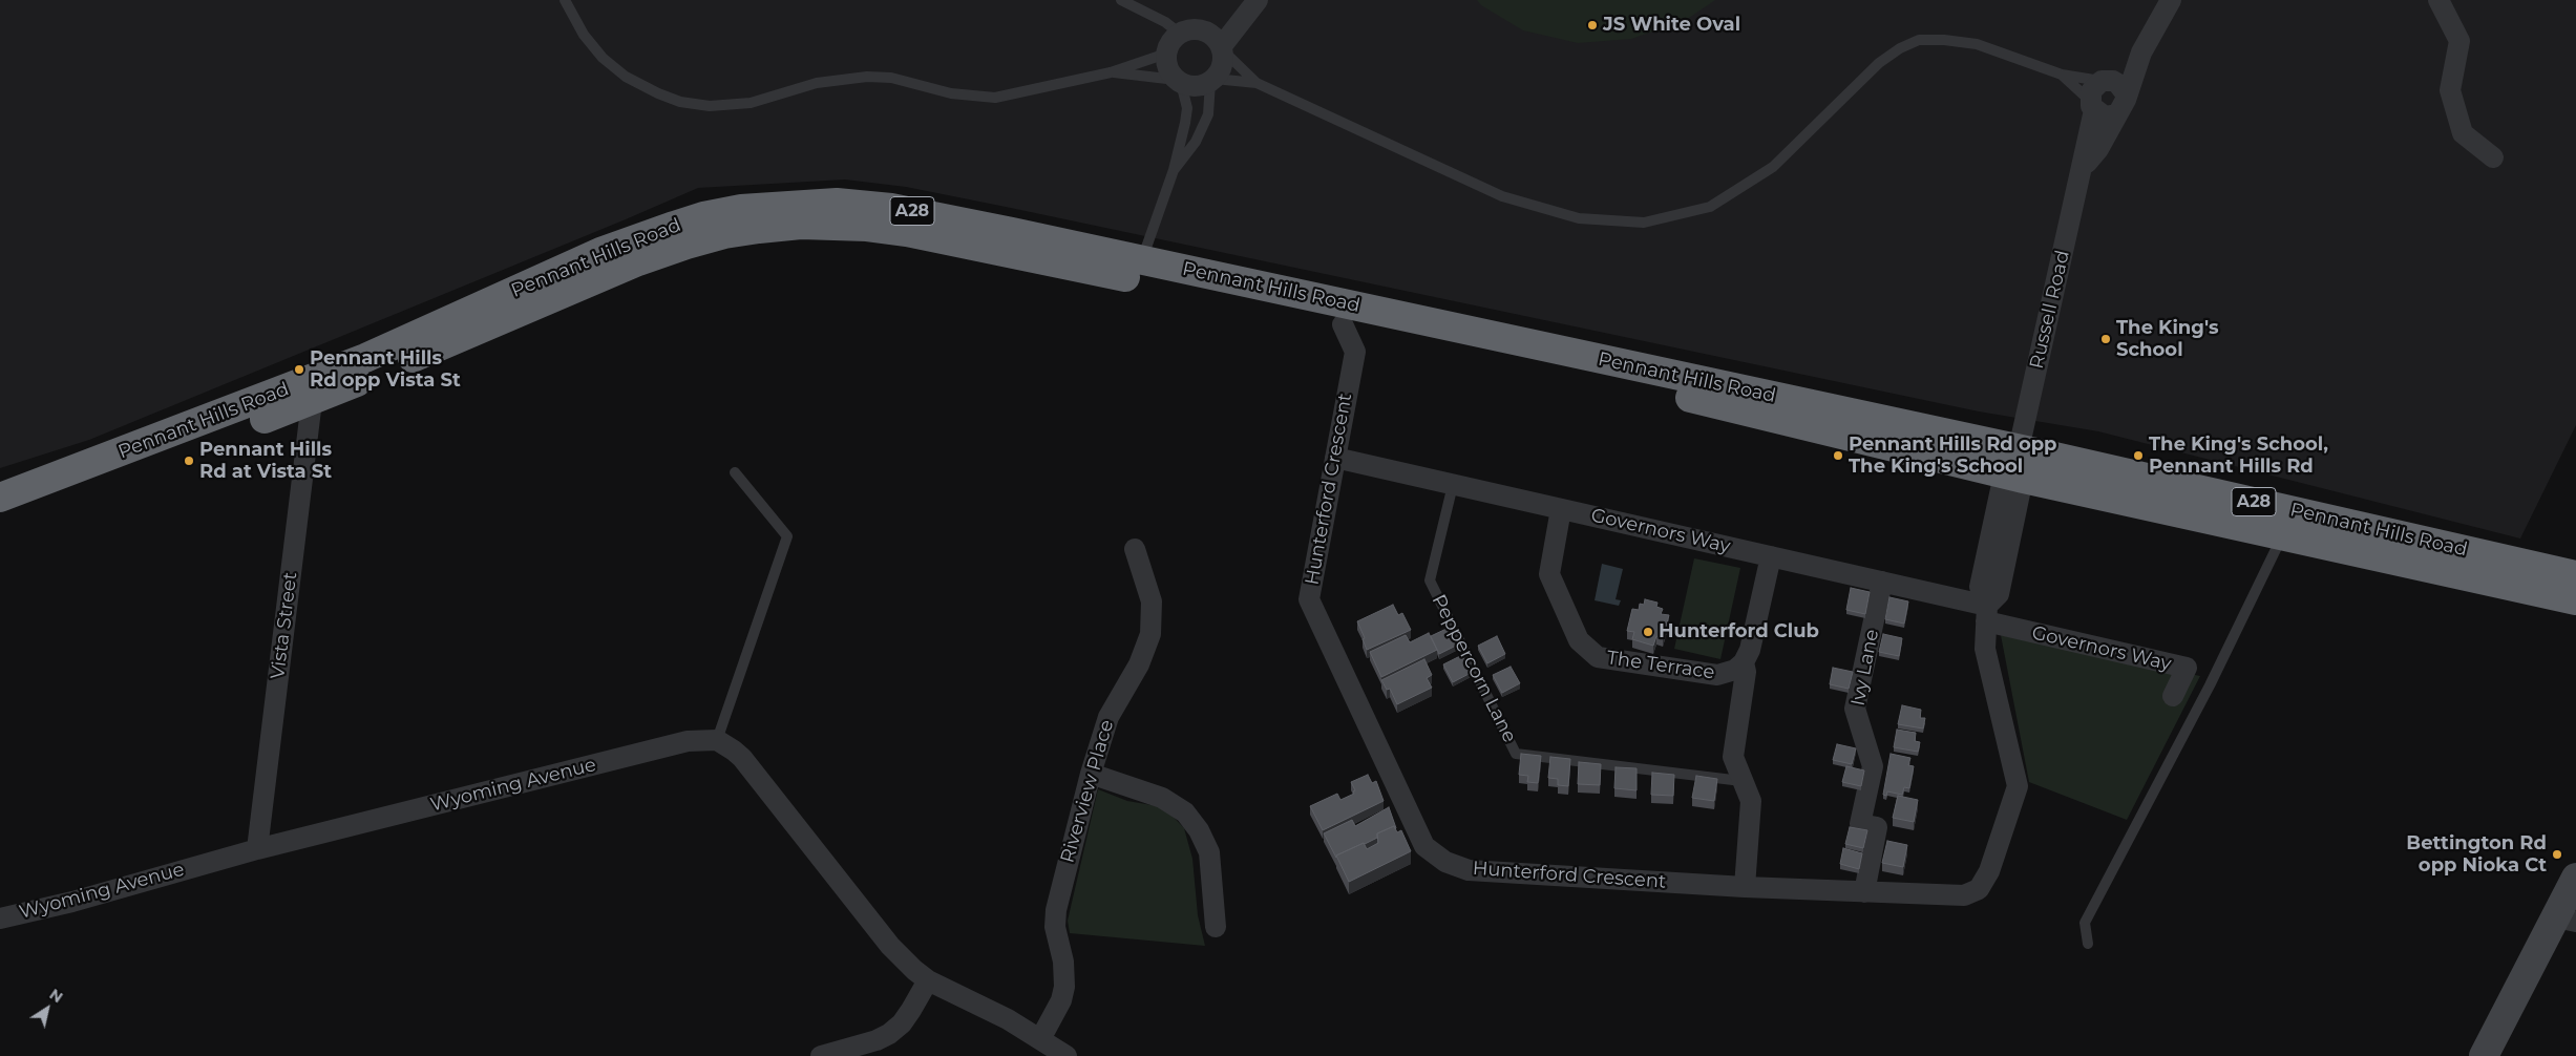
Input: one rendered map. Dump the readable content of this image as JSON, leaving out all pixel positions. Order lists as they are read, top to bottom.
{
  "streets": {
    "highway": ["A28", "Pennant Hills Road"],
    "street": [
      "Russell Road",
      "Hunterford Crescent",
      "Governors Way",
      "Vista Street",
      "The Terrace",
      "Ivy Lane",
      "Wyoming Avenue",
      "Riverview Place"
    ],
    "lane": ["Peppercorn Lane"]
  },
  "crossings": [
    ["Pennant Hills Road", "Russell Road"],
    ["Pennant Hills Road", "Hunterford Crescent"],
    ["Pennant Hills Road", "Vista Street"],
    ["Hunterford Crescent", "Governors Way"],
    ["Hunterford Crescent", "Ivy Lane"],
    ["Governors Way", "The Terrace"],
    ["Governors Way", "Ivy Lane"],
    ["Governors Way", "Peppercorn Lane"],
    ["Vista Street", "Wyoming Avenue"]
  ],
  "places": [
    "JS White Oval",
    "The King's School",
    "Pennant Hills Rd opp Vista St",
    "Pennant Hills Rd opp The King's School",
    "The King's School, Pennant Hills Rd",
    "Pennant Hills Rd at Vista St",
    "Hunterford Club",
    "Bettington Rd opp Nioka Ct"
  ],
  "north": "top right"
}
